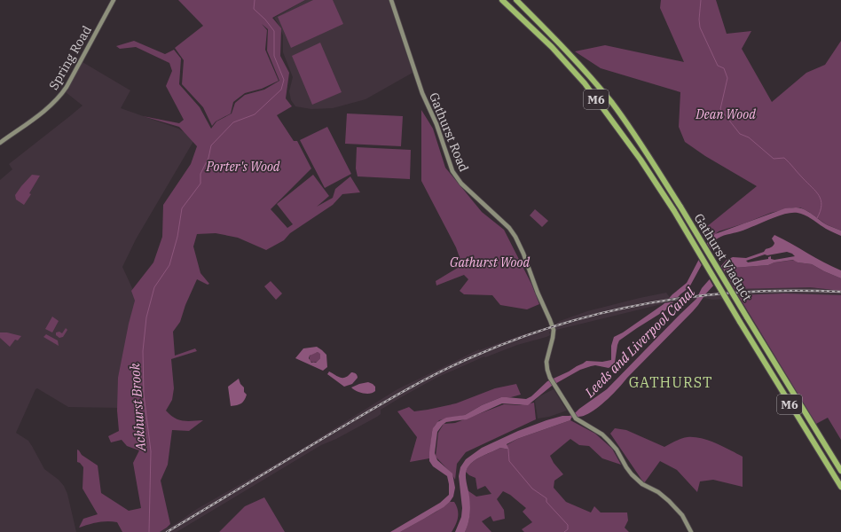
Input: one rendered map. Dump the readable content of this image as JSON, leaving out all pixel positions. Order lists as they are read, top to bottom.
{
  "streets": {
    "highway": ["M6", "Gathurst Viaduct"],
    "main road": ["Spring Road", "Gathurst Road"]
  },
  "districts": ["GATHURST"],
  "water": ["Leeds and Liverpool Canal", "Ackhurst Brook"],
  "parks": ["Dean Wood", "Porter's Wood", "Gathurst Wood"]
}
